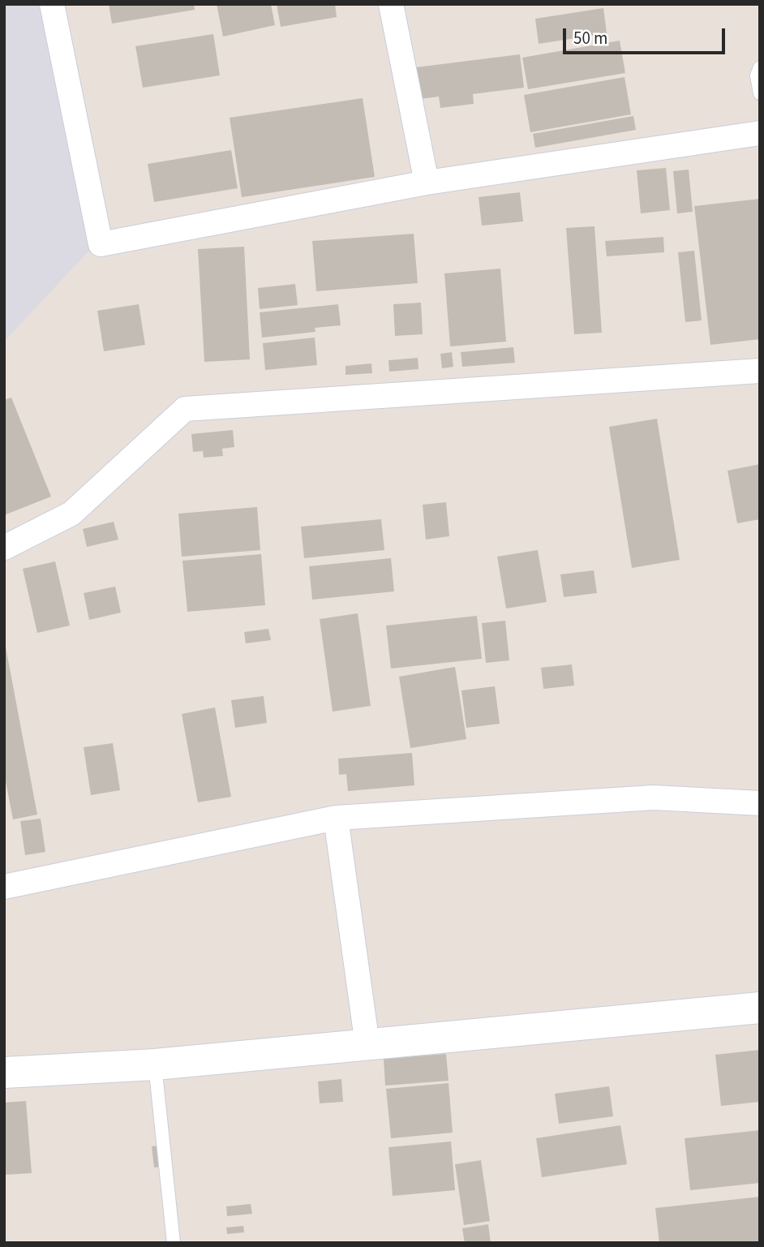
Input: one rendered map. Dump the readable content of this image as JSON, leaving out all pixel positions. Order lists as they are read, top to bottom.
{
  "scale_bar": "50 m"
}
